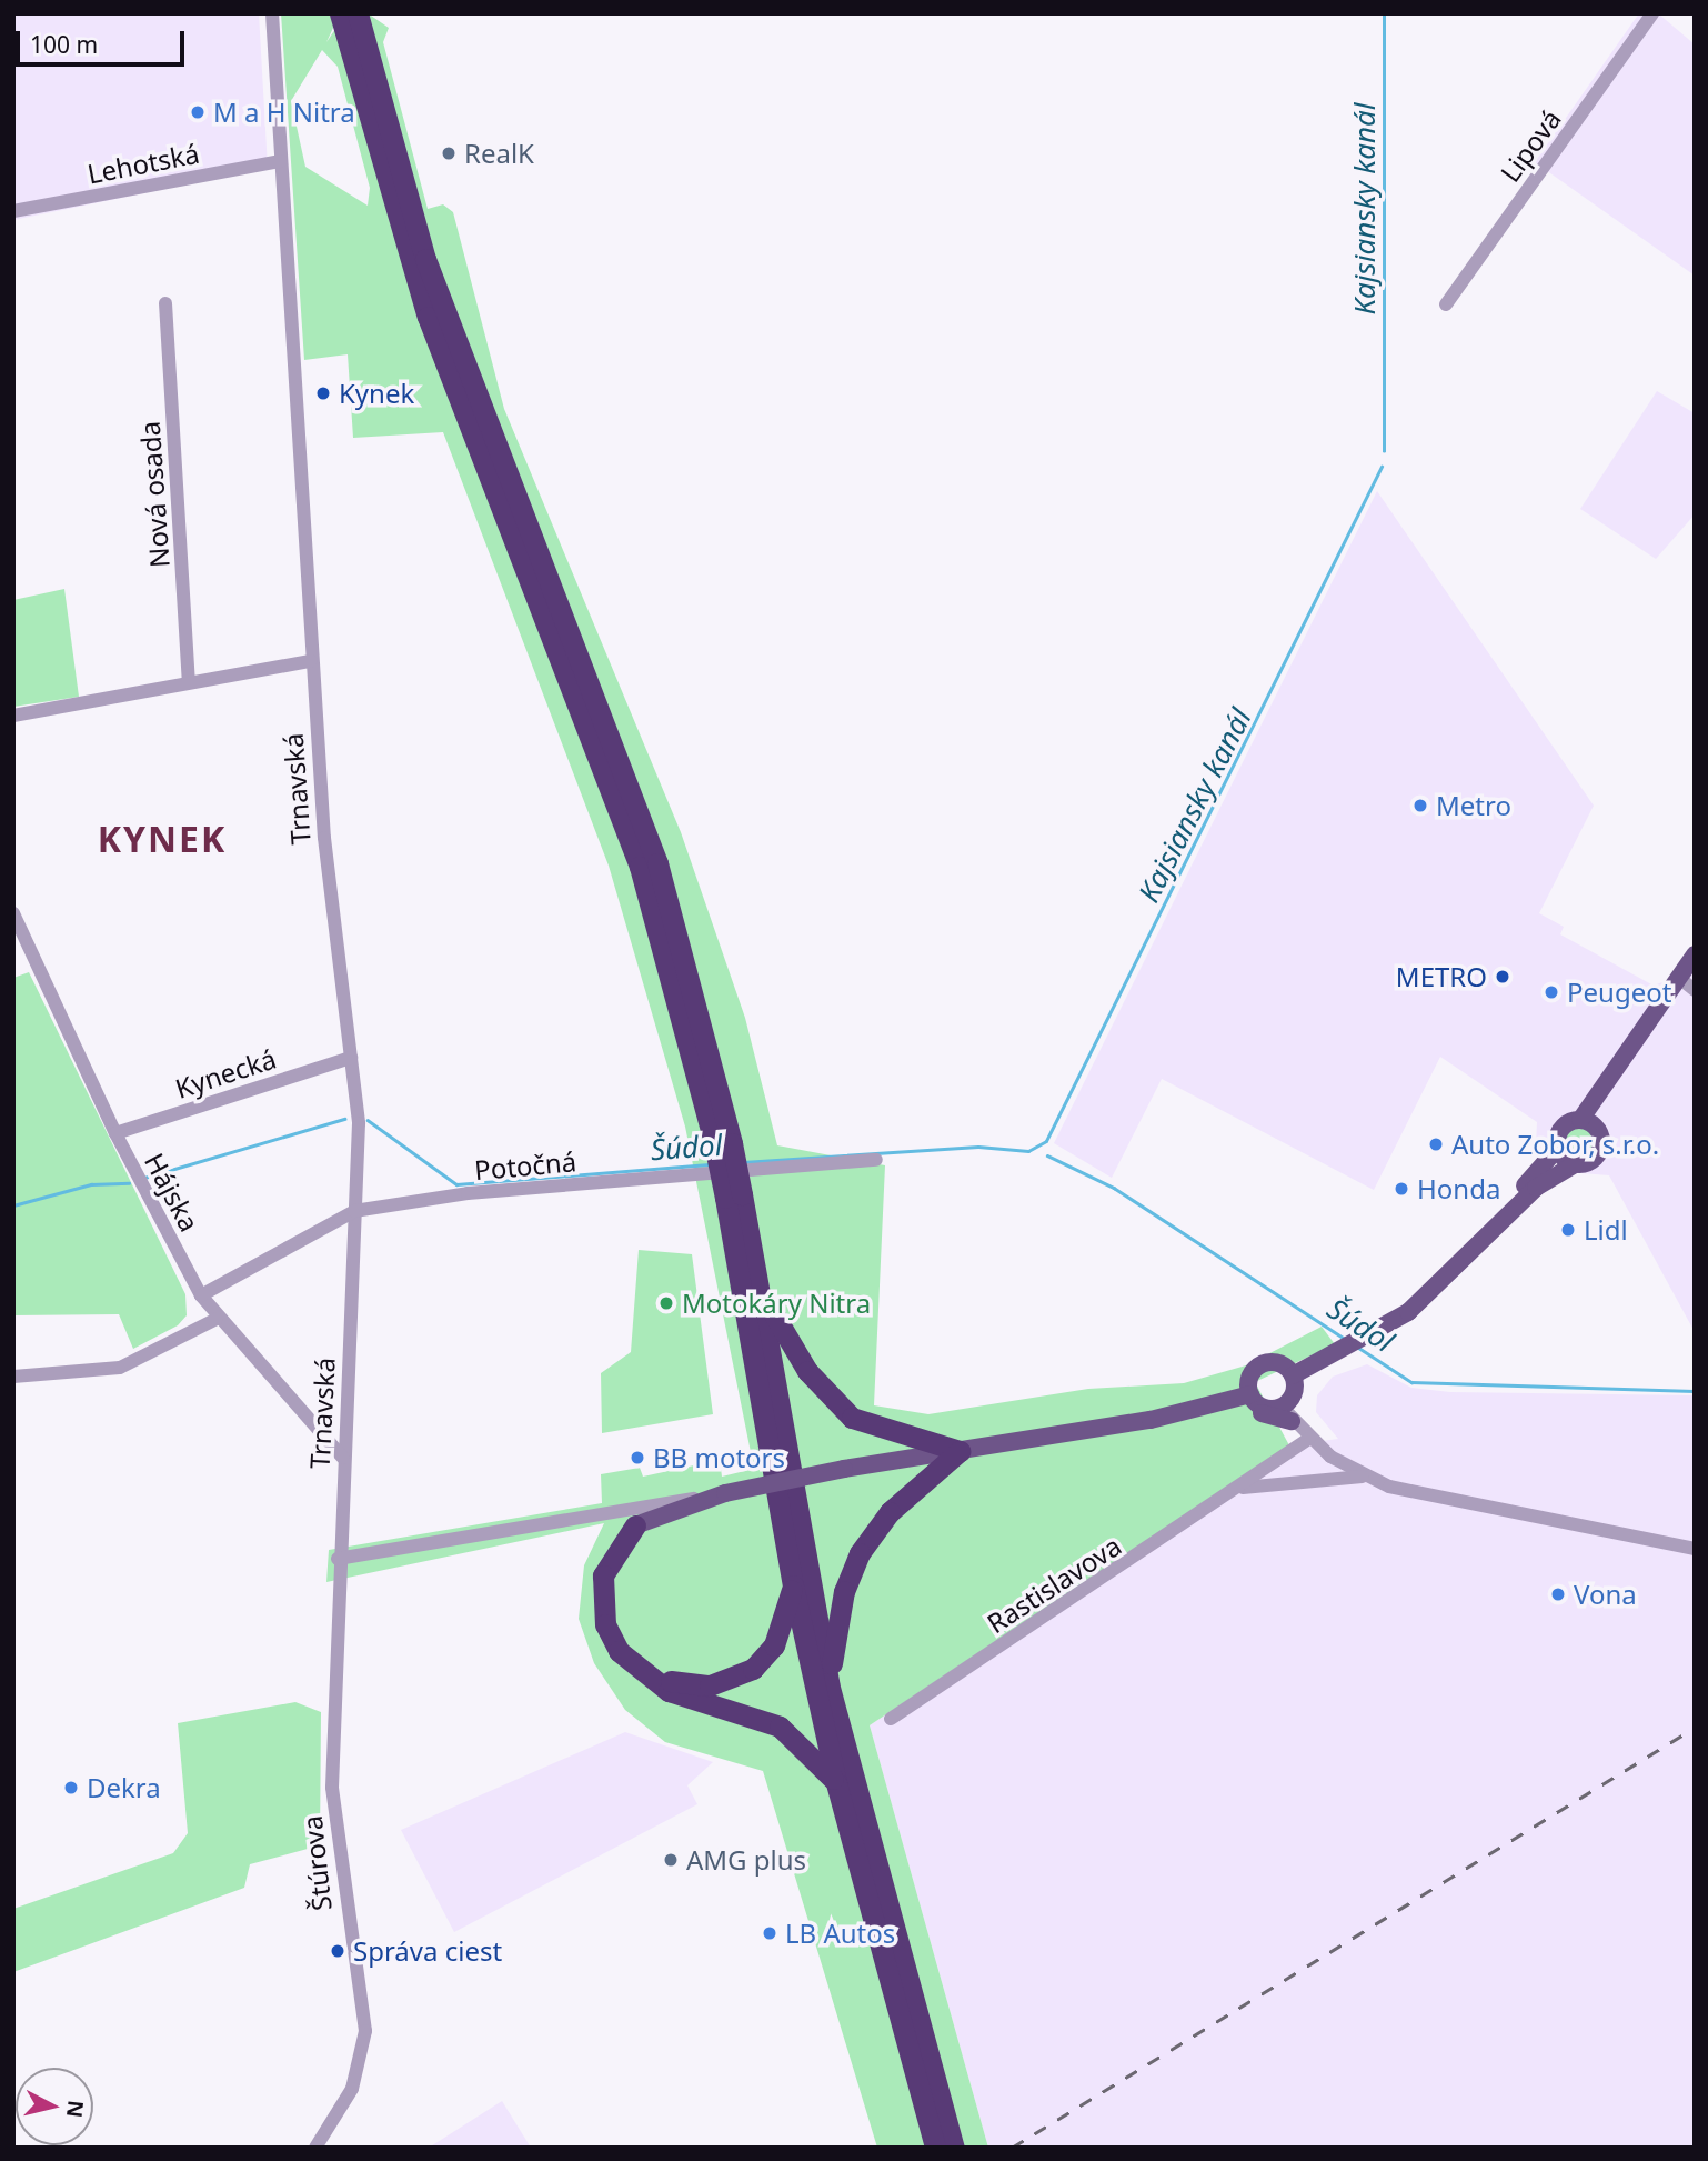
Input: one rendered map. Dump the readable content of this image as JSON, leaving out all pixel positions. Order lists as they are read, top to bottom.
{
  "streets": {
    "street": [
      "Lipová",
      "Lehotská",
      "Nová osada",
      "Trnavská",
      "Kynecká",
      "Potočná",
      "Hájska",
      "Rastislavova",
      "Štúrova"
    ]
  },
  "crossings": [
    ["Lehotská", "Trnavská"],
    ["Trnavská", "Kynecká"],
    ["Trnavská", "Potočná"],
    ["Trnavská", "Hájska"],
    ["Trnavská", "Štúrova"],
    ["Kynecká", "Hájska"],
    ["Potočná", "Hájska"]
  ],
  "districts": ["KYNEK"],
  "water": ["Kajsiansky kanál", "Šúdol"],
  "places": [
    "M a H Nitra",
    "RealK",
    "Kynek",
    "Metro",
    "METRO",
    "Peugeot",
    "Auto Zobor, s.r.o.",
    "Honda",
    "Lidl",
    "Motokáry Nitra",
    "BB motors",
    "Vona",
    "Dekra",
    "AMG plus",
    "LB Autos",
    "Správa ciest"
  ],
  "scale_bar": "100 m",
  "north": "right"
}
